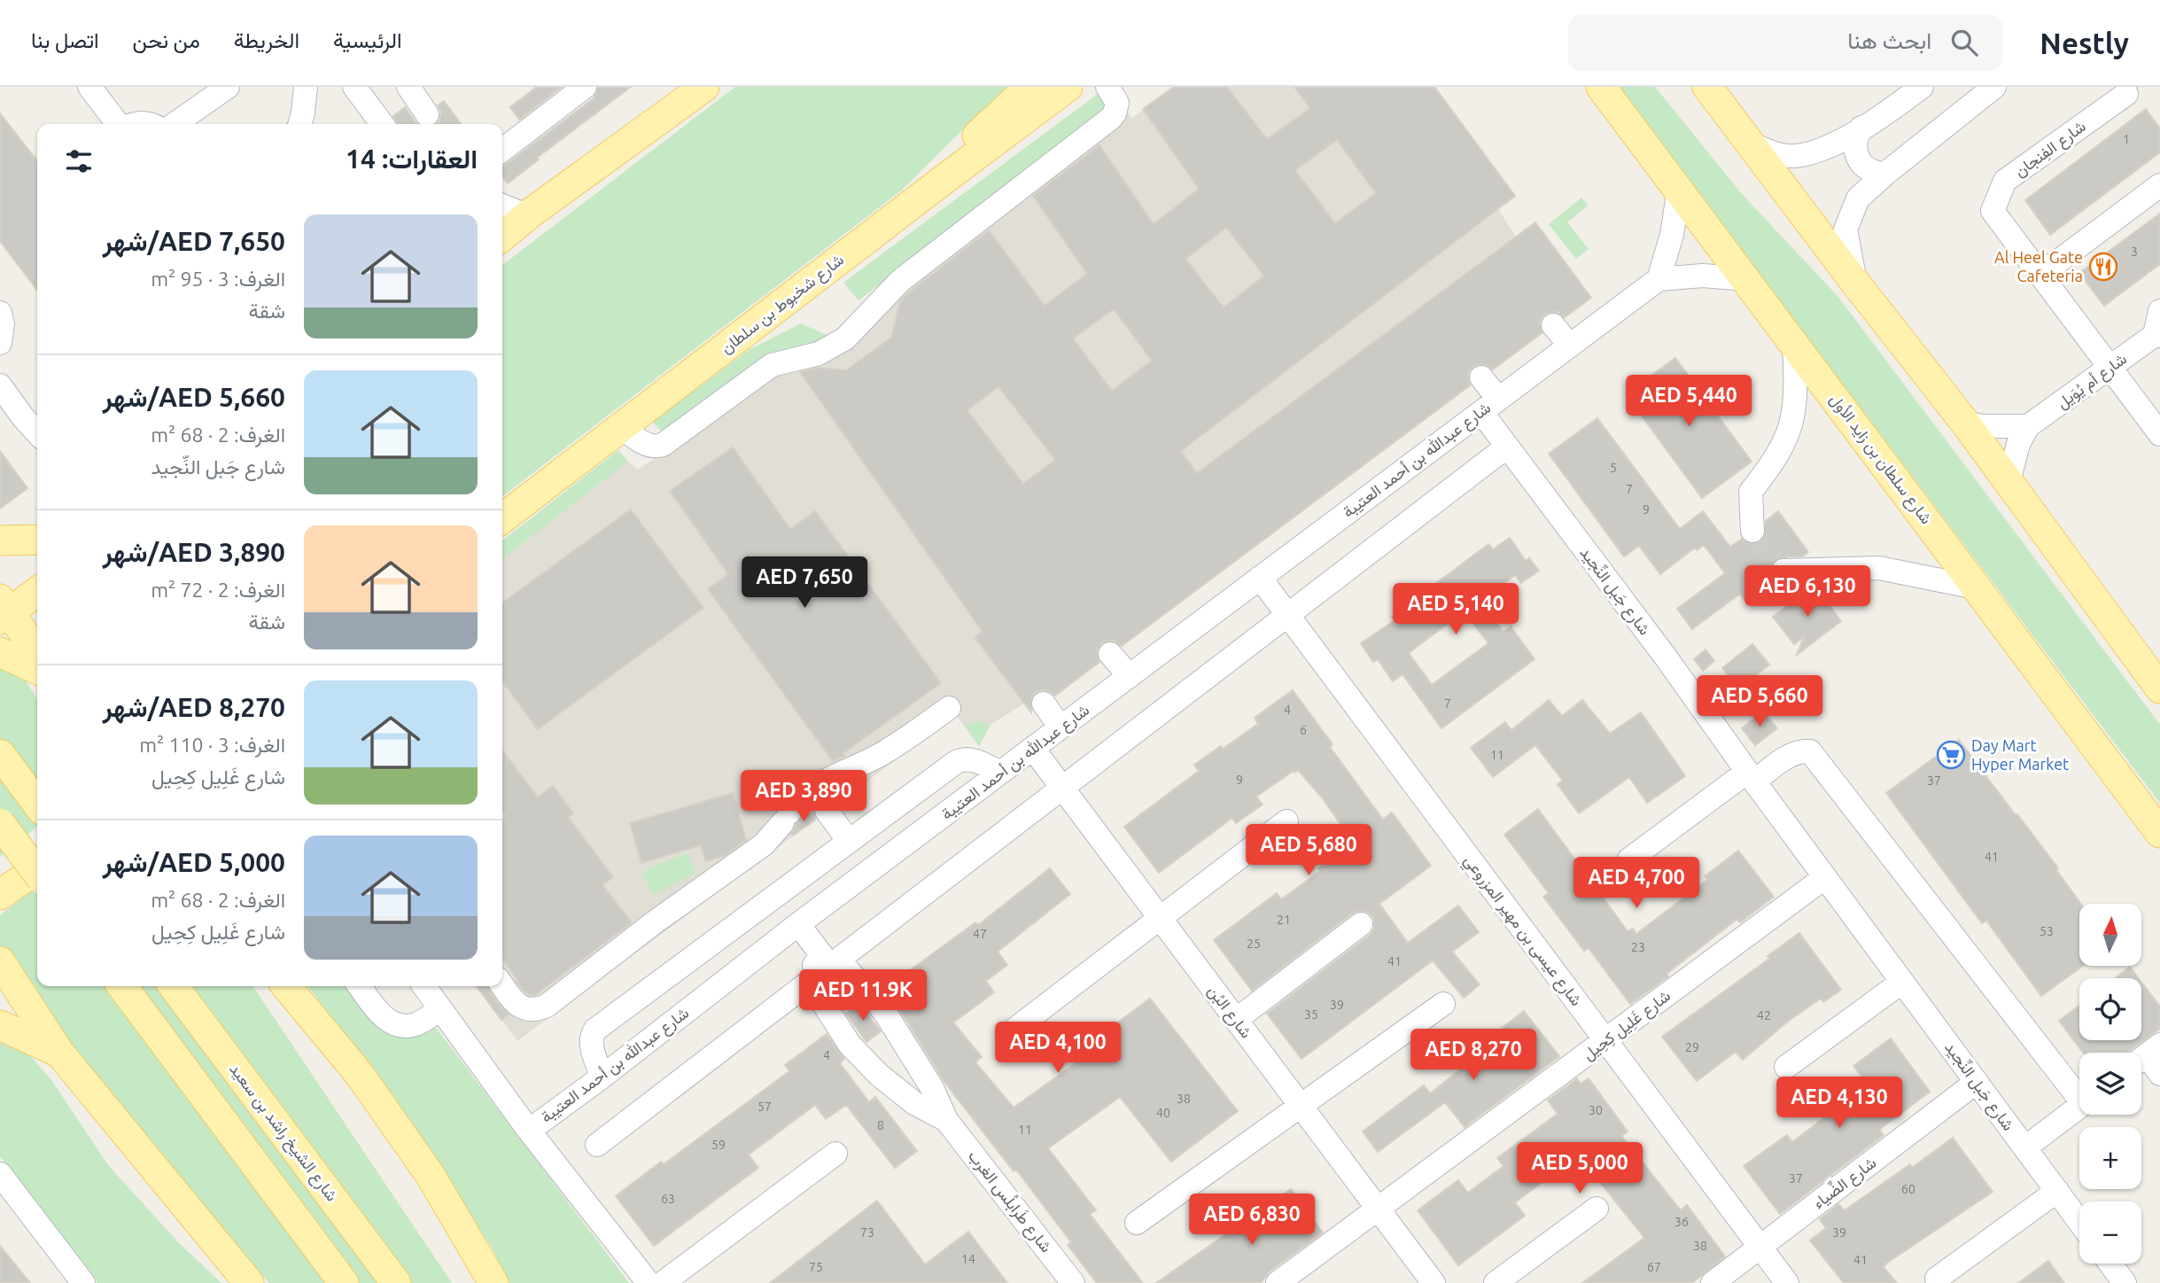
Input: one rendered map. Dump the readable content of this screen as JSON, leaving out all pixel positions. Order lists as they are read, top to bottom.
{
  "streets": {
    "main road": ["شارع شخبوط بن سلطان", "شارع سلطان بن زايد الأول", "شارع الشيخ راشد بن سعيد"],
    "street": [
      "شارع الفِنجان",
      "شارع أم يُوَيل",
      "شارع عبدالله بن أحمد العتيبة",
      "شارع جَبل النِّجيد",
      "شارع عيسى بن مهير المزروعي",
      "شارع البُن",
      "شارع غَلِيل كِحِيل",
      "شارع الضِّياء",
      "شارع طَرابلُس الغرب"
    ]
  },
  "crossings": [
    ["شارع الفِنجان", "شارع أم يُوَيل"],
    ["شارع عبدالله بن أحمد العتيبة", "شارع جَبل النِّجيد"],
    ["شارع عبدالله بن أحمد العتيبة", "شارع عيسى بن مهير المزروعي"],
    ["شارع عبدالله بن أحمد العتيبة", "شارع البُن"],
    ["شارع عبدالله بن أحمد العتيبة", "شارع طَرابلُس الغرب"],
    ["شارع جَبل النِّجيد", "شارع غَلِيل كِحِيل"],
    ["شارع جَبل النِّجيد", "شارع الضِّياء"],
    ["شارع عيسى بن مهير المزروعي", "شارع غَلِيل كِحِيل"],
    ["شارع عيسى بن مهير المزروعي", "شارع الضِّياء"],
    ["شارع البُن", "شارع غَلِيل كِحِيل"]
  ],
  "places": {
    "restaurant": ["Al Heel Gate Cafeteria"],
    "supermarket": ["Day Mart Hyper Market"]
  },
  "house_numbers": [
    "1",
    "3",
    "5",
    "7",
    "9",
    "7",
    "4",
    "6",
    "11",
    "9",
    "37",
    "41",
    "21",
    "53",
    "47",
    "25",
    "23",
    "41",
    "39",
    "35",
    "42",
    "29",
    "4",
    "38",
    "57",
    "30",
    "40",
    "8",
    "11",
    "59",
    "37",
    "60",
    "63",
    "36",
    "73",
    "39",
    "38",
    "14",
    "41",
    "75",
    "67"
  ],
  "north": "top",
  "page": {
    "header": "Nestly",
    "search": "ابحث هنا",
    "nav": [
      "الرئيسية",
      "الخريطة",
      "من نحن",
      "اتصل بنا"
    ],
    "heading": "العقارات: 14",
    "list": [
      {
        "name": "AED 7,650/شهر",
        "note": "الغرف: 3 · 95 m² · شقة"
      },
      {
        "name": "AED 5,660/شهر",
        "note": "الغرف: 2 · 68 m² · شارع جَبل النِّجيد"
      },
      {
        "name": "AED 3,890/شهر",
        "note": "الغرف: 2 · 72 m² · شقة"
      },
      {
        "name": "AED 8,270/شهر",
        "note": "الغرف: 3 · 110 m² · شارع غَلِيل كِحِيل"
      },
      {
        "name": "AED 5,000/شهر",
        "note": "الغرف: 2 · 68 m² · شارع غَلِيل كِحِيل"
      }
    ],
    "price": [
      "AED 5,440",
      "AED 7,650",
      "AED 6,130",
      "AED 5,140",
      "AED 5,660",
      "AED 3,890",
      "AED 5,680",
      "AED 4,700",
      "AED 11.9K",
      "AED 4,100",
      "AED 8,270",
      "AED 4,130",
      "AED 5,000",
      "AED 6,830"
    ],
    "map_buttons": ["+", "−"]
  }
}
